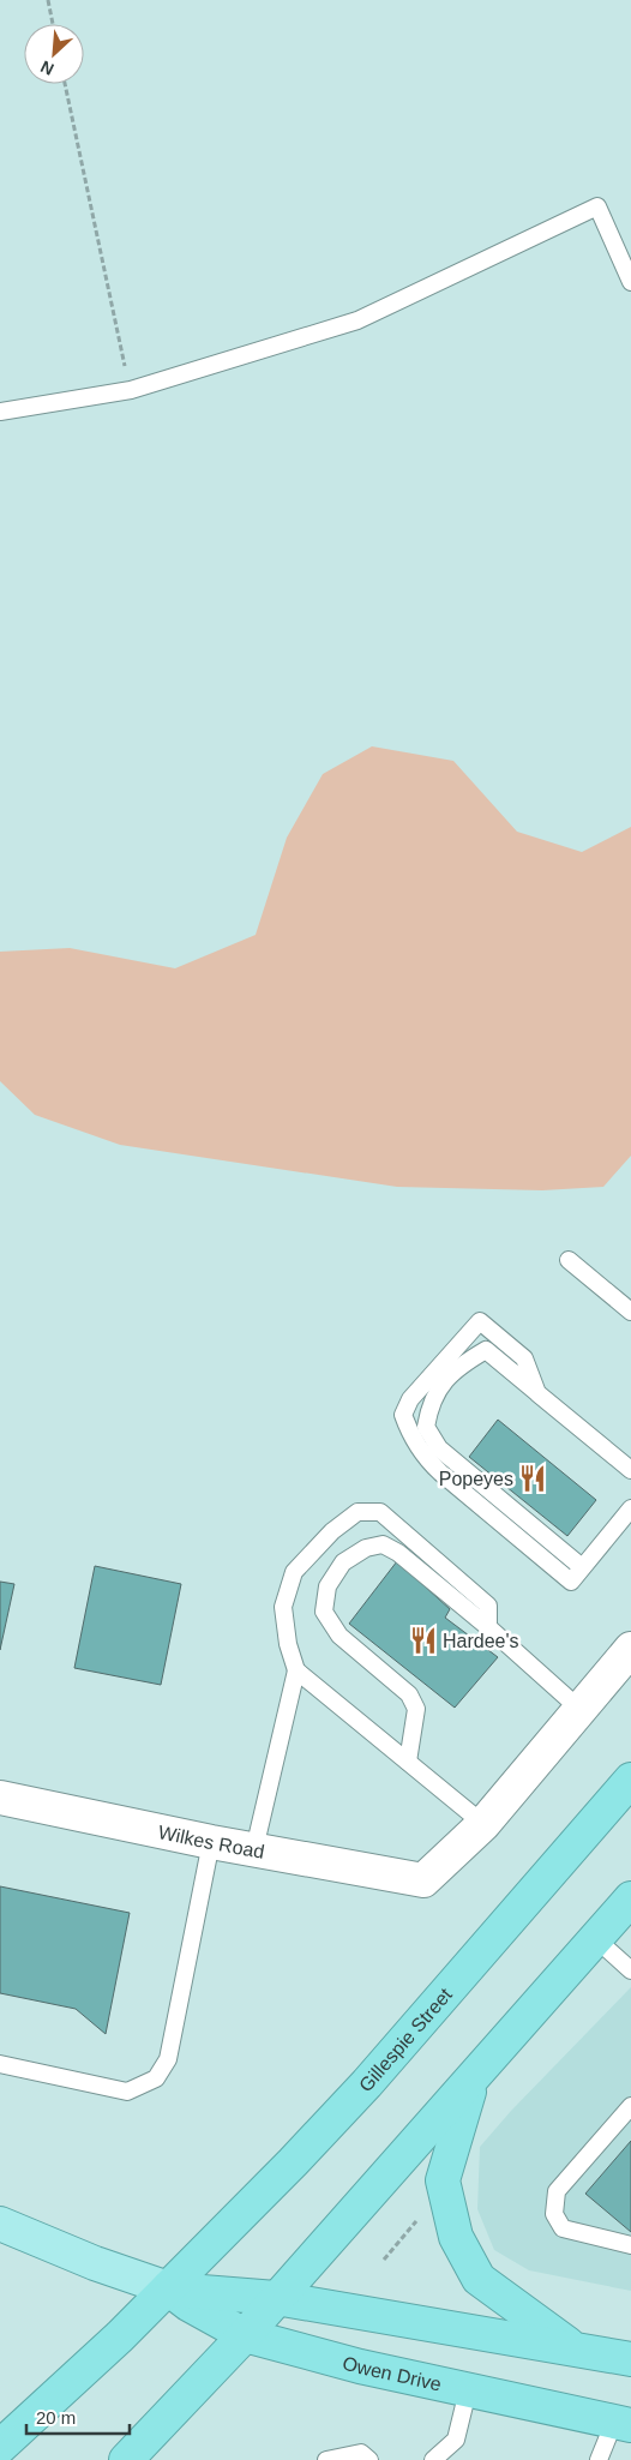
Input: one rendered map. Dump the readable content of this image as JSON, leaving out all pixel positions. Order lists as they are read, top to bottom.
{
  "streets": {
    "highway": ["Gillespie Street", "Owen Drive"],
    "street": ["Wilkes Road"]
  },
  "crossings": [
    ["Gillespie Street", "Owen Drive"]
  ],
  "places": {
    "restaurant": ["Popeyes", "Hardee's"]
  },
  "scale_bar": "20 m",
  "north": "bottom left"
}
